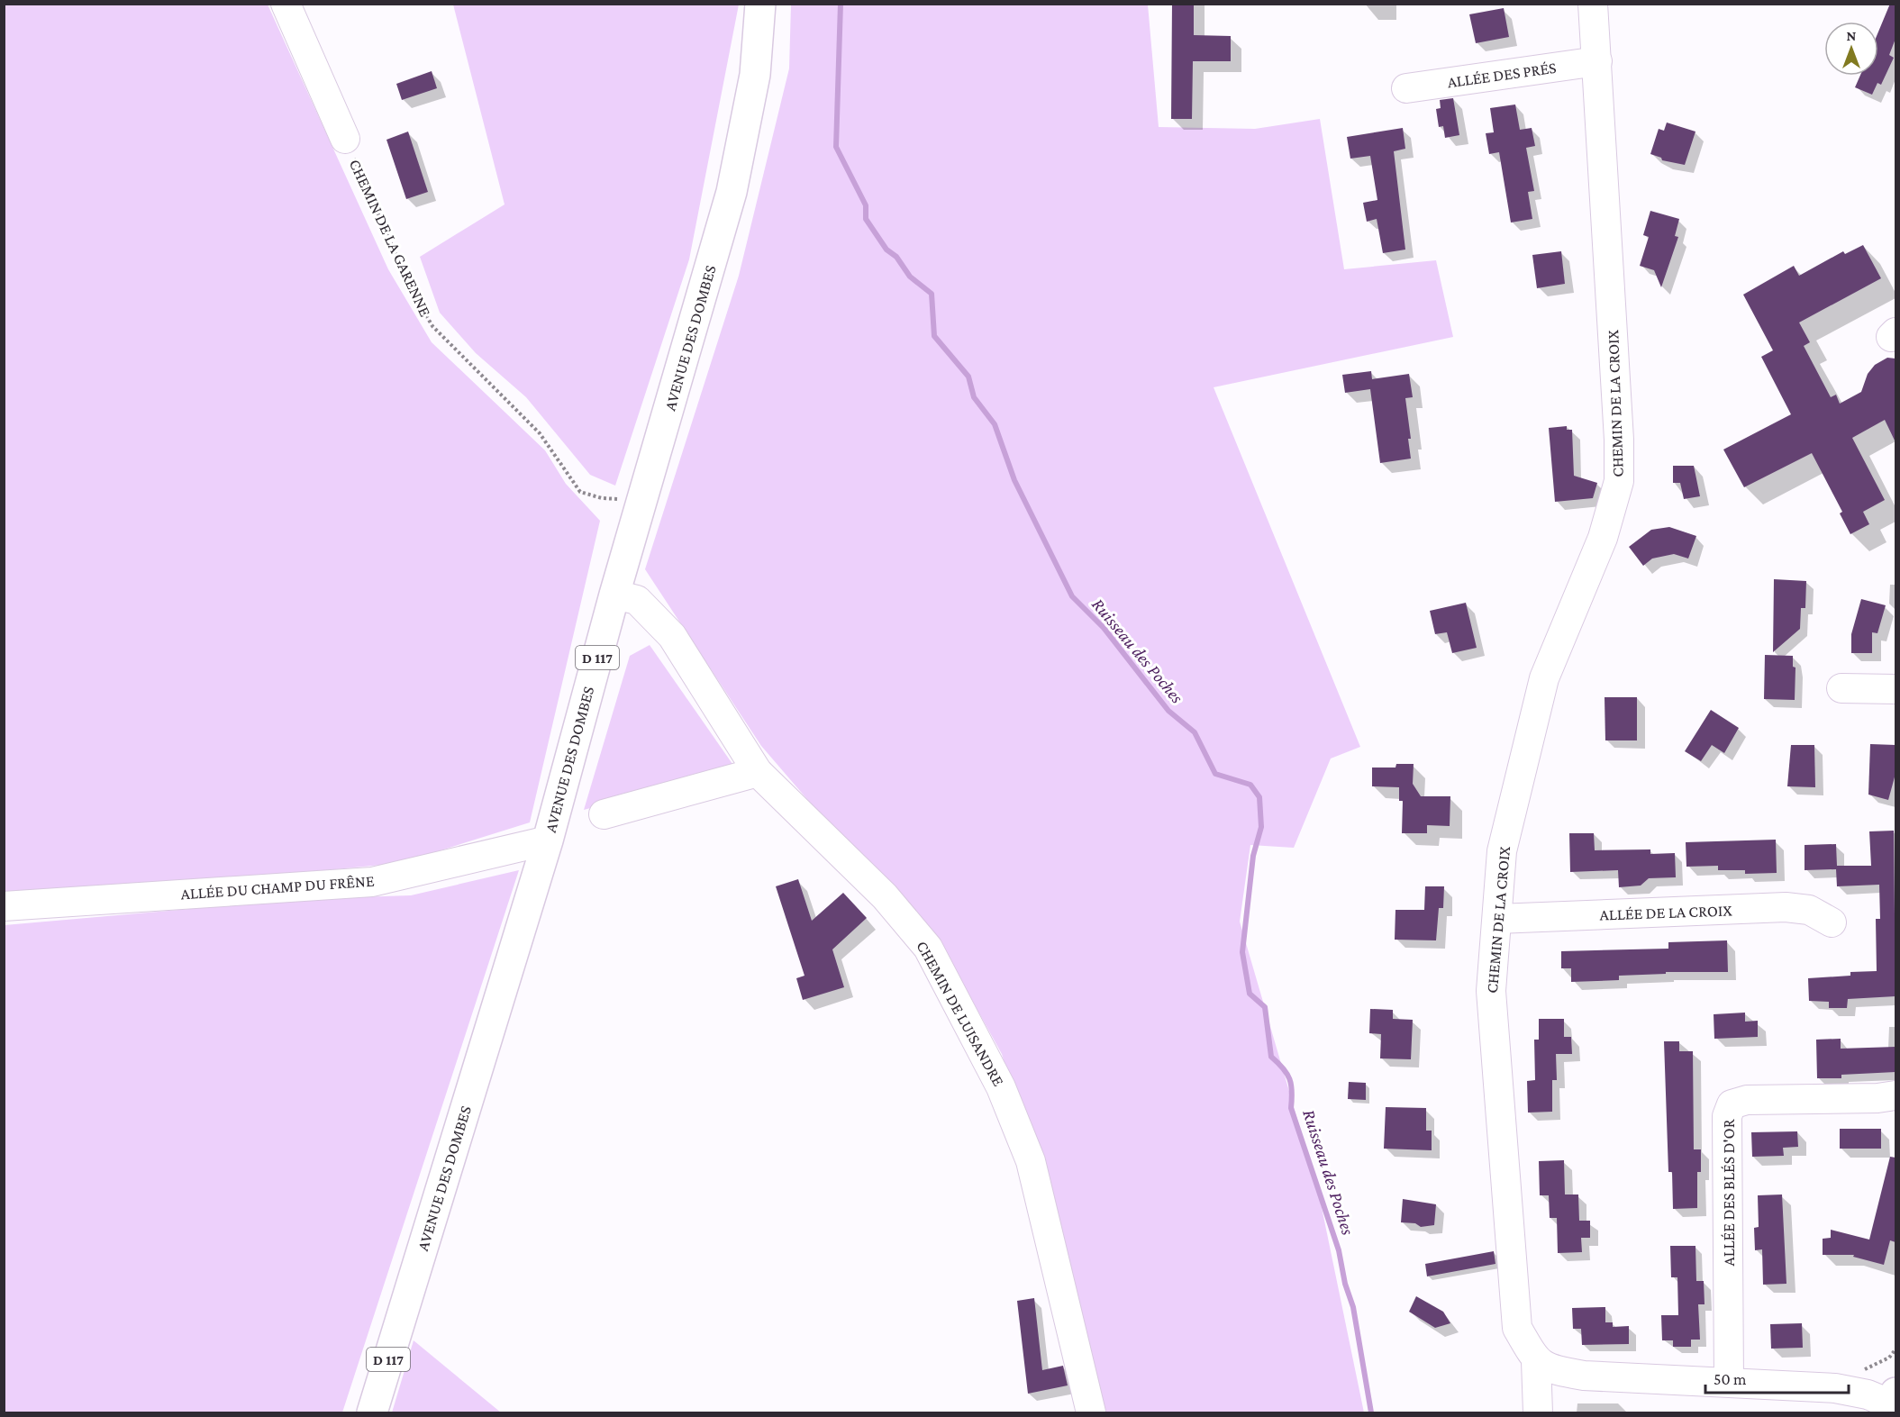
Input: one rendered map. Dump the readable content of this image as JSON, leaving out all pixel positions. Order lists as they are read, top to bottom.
{
  "streets": {
    "main road": ["AVENUE DES DOMBES", "D 117"],
    "street": [
      "ALLÉE DES PRÉS",
      "CHEMIN DE LA GARENNE",
      "CHEMIN DE LA CROIX",
      "ALLÉE DU CHAMP DU FRÊNE",
      "ALLÉE DE LA CROIX",
      "CHEMIN DE LUISANDRE",
      "ALLÉE DES BLÉS D'OR"
    ]
  },
  "crossings": [
    ["ALLÉE DES PRÉS", "CHEMIN DE LA CROIX"],
    ["CHEMIN DE LA GARENNE", "AVENUE DES DOMBES"],
    ["AVENUE DES DOMBES", "ALLÉE DU CHAMP DU FRÊNE"],
    ["AVENUE DES DOMBES", "CHEMIN DE LUISANDRE"],
    ["CHEMIN DE LA CROIX", "ALLÉE DE LA CROIX"]
  ],
  "water": ["Ruisseau des Poches"],
  "scale_bar": "50 m",
  "north": "top"
}
